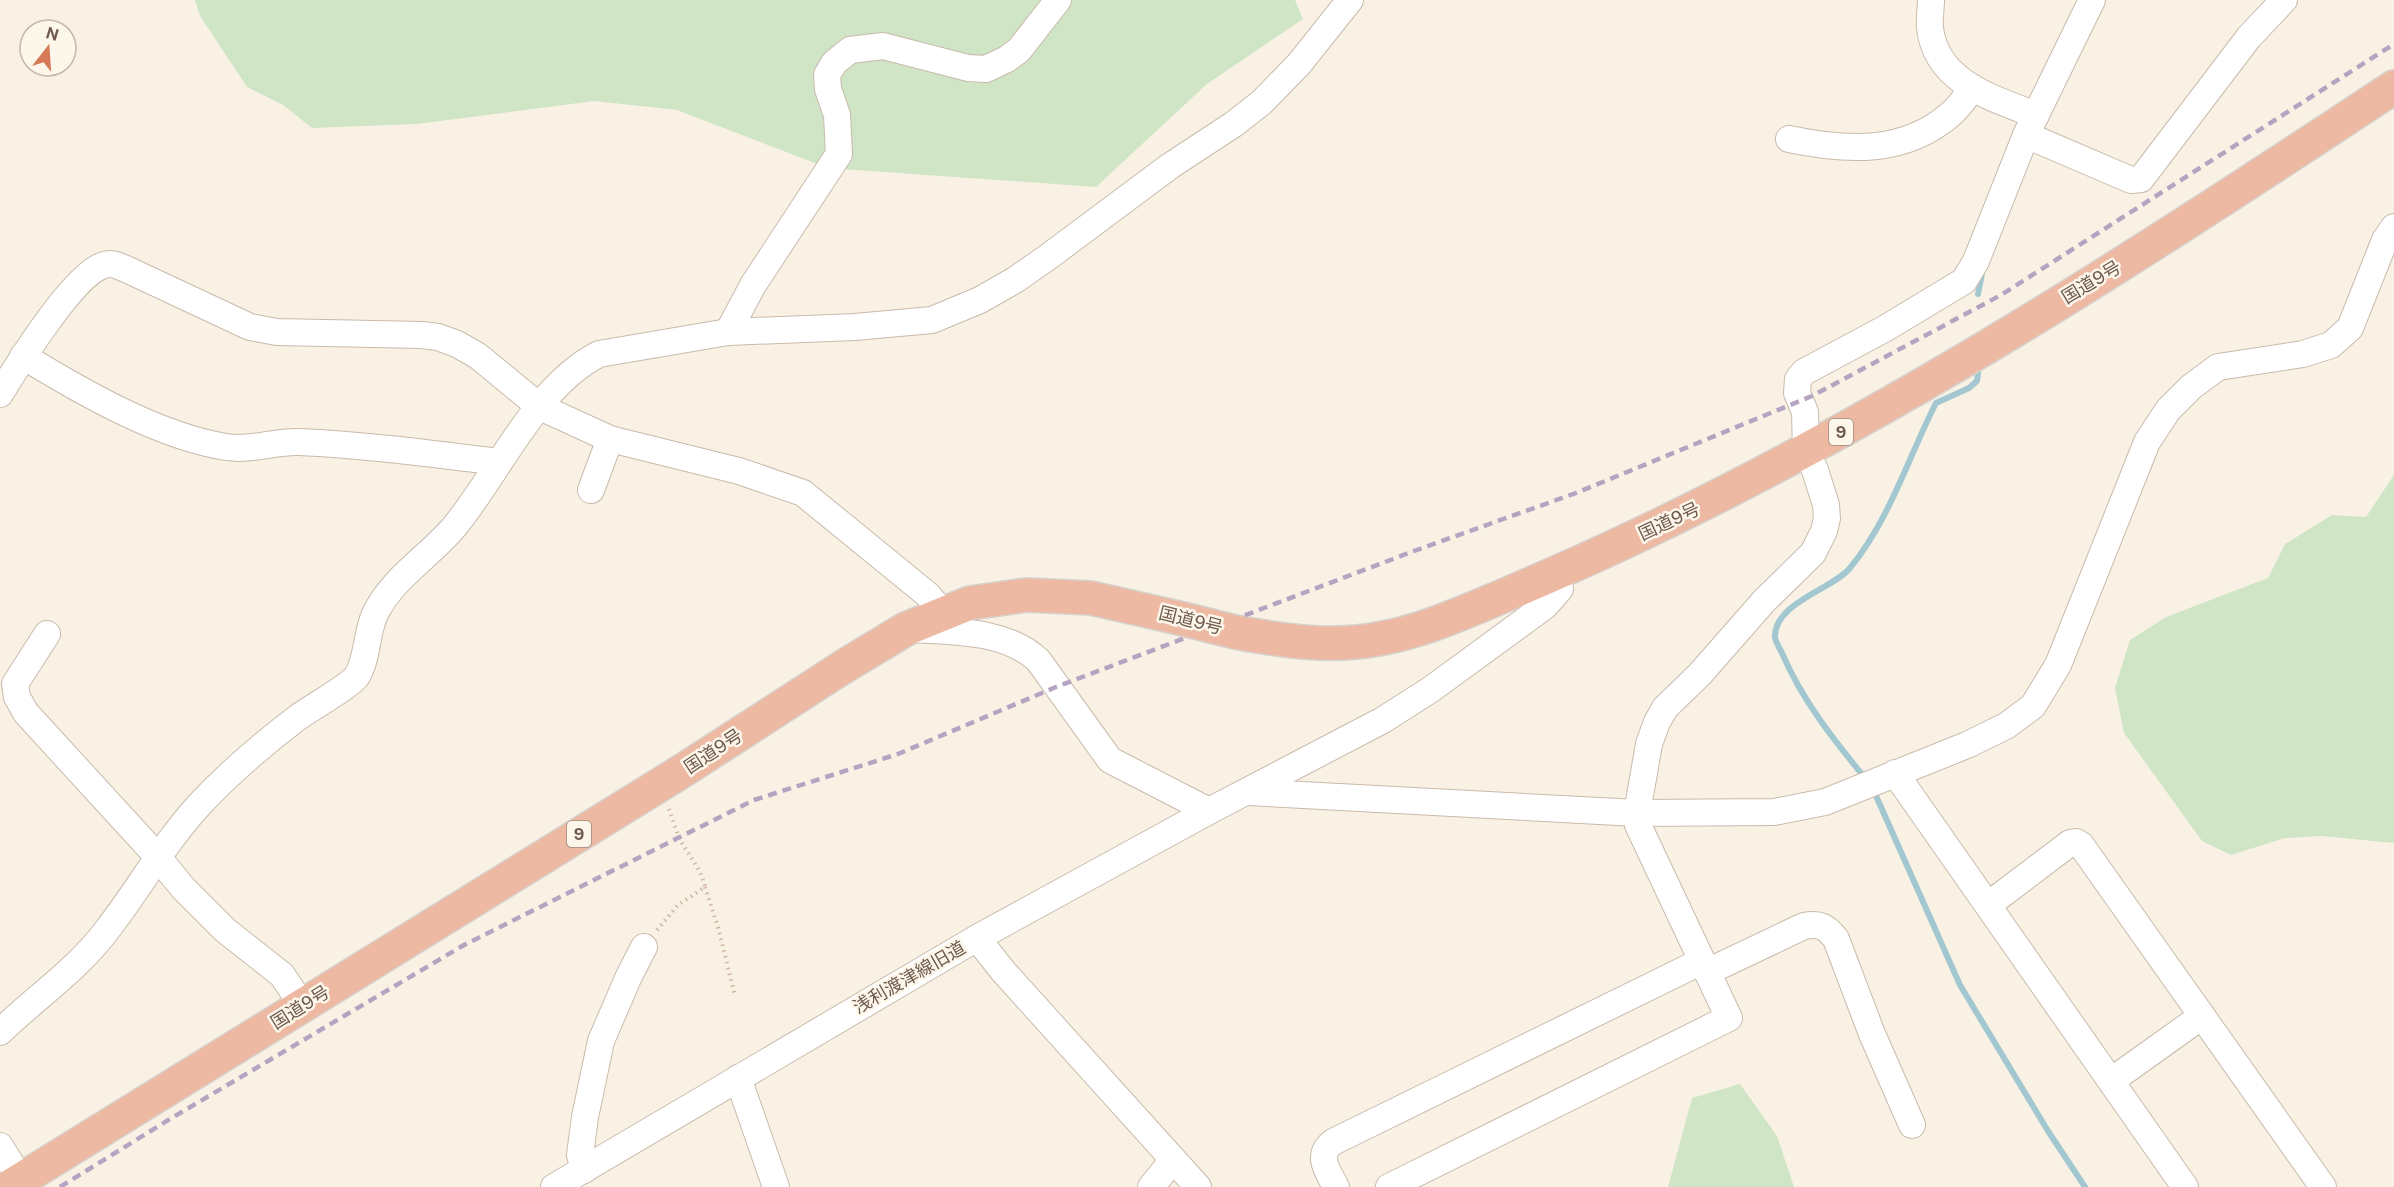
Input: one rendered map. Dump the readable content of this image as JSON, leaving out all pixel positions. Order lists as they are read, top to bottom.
{
  "streets": {
    "highway": ["国道9号", "9"],
    "street": ["浅利渡津線旧道"]
  },
  "north": "top"
}
